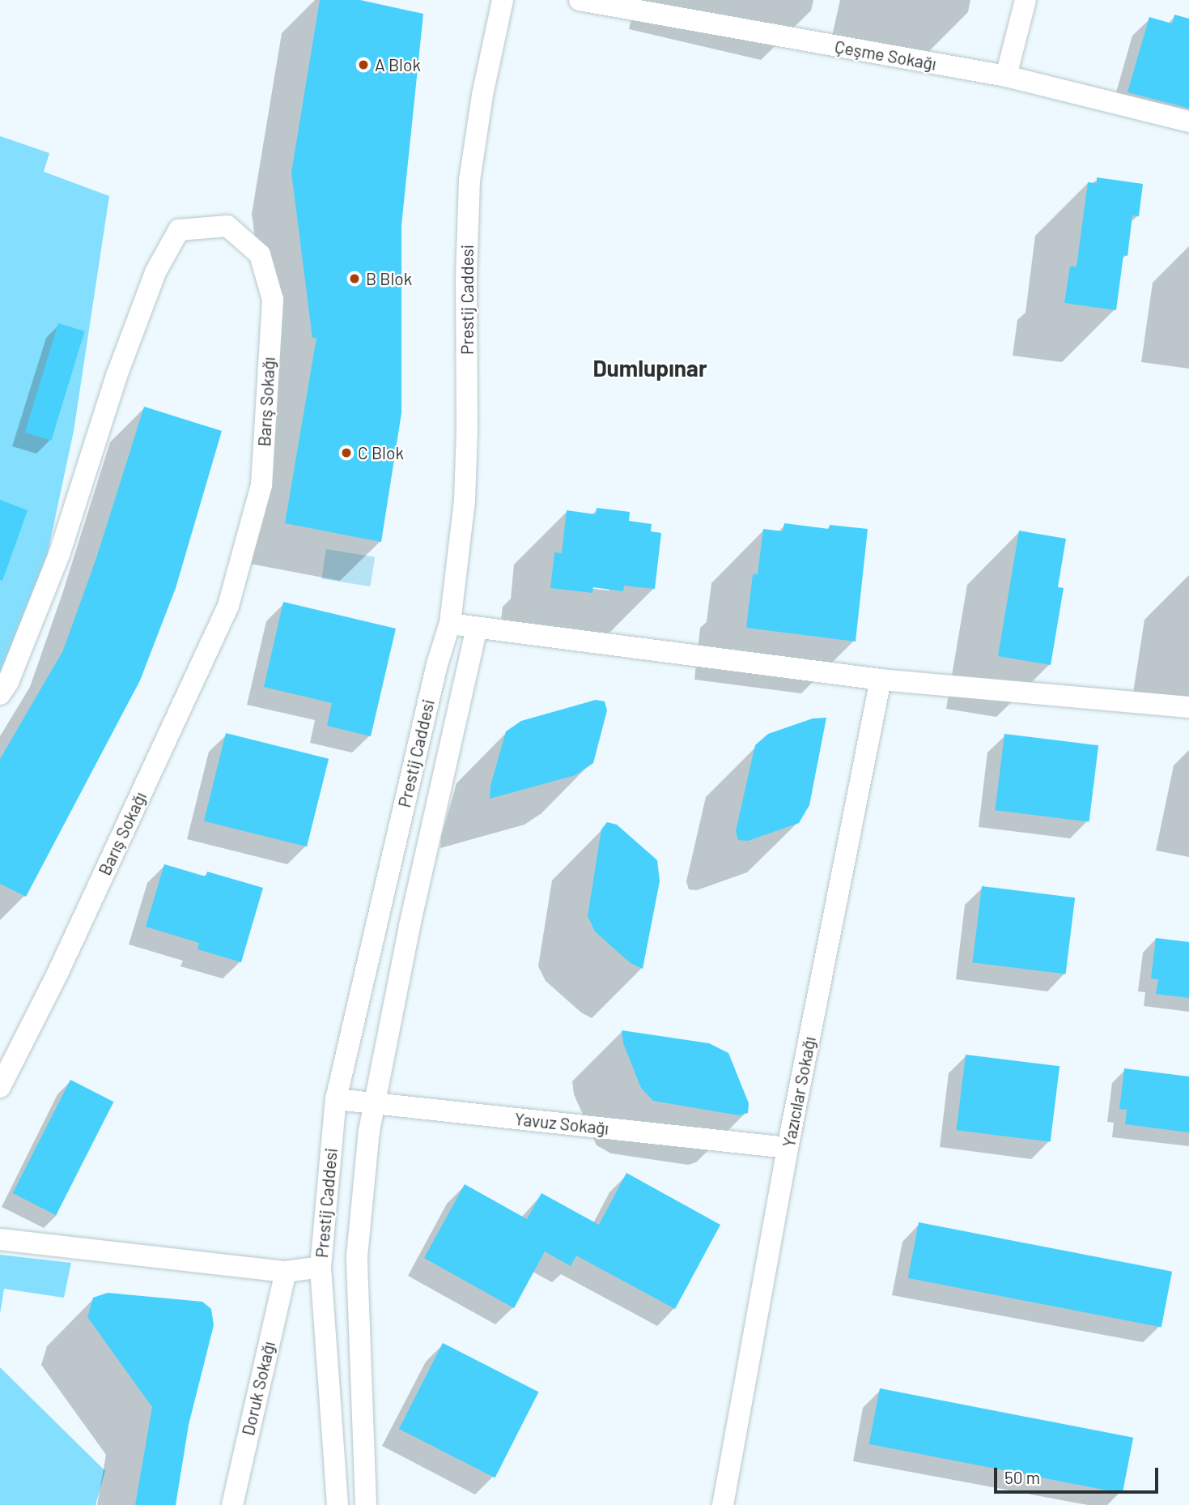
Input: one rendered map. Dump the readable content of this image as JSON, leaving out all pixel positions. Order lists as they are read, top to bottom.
{
  "streets": {
    "street": [
      "Çeşme Sokağı",
      "Prestij Caddesi",
      "Barış Sokağı",
      "Yazıcılar Sokağı",
      "Yavuz Sokağı",
      "Doruk Sokağı"
    ]
  },
  "crossings": [
    ["Prestij Caddesi", "Yavuz Sokağı"],
    ["Yazıcılar Sokağı", "Yavuz Sokağı"]
  ],
  "districts": ["Dumlupınar"],
  "places": ["A Blok", "B Blok", "C Blok"],
  "scale_bar": "50 m"
}
